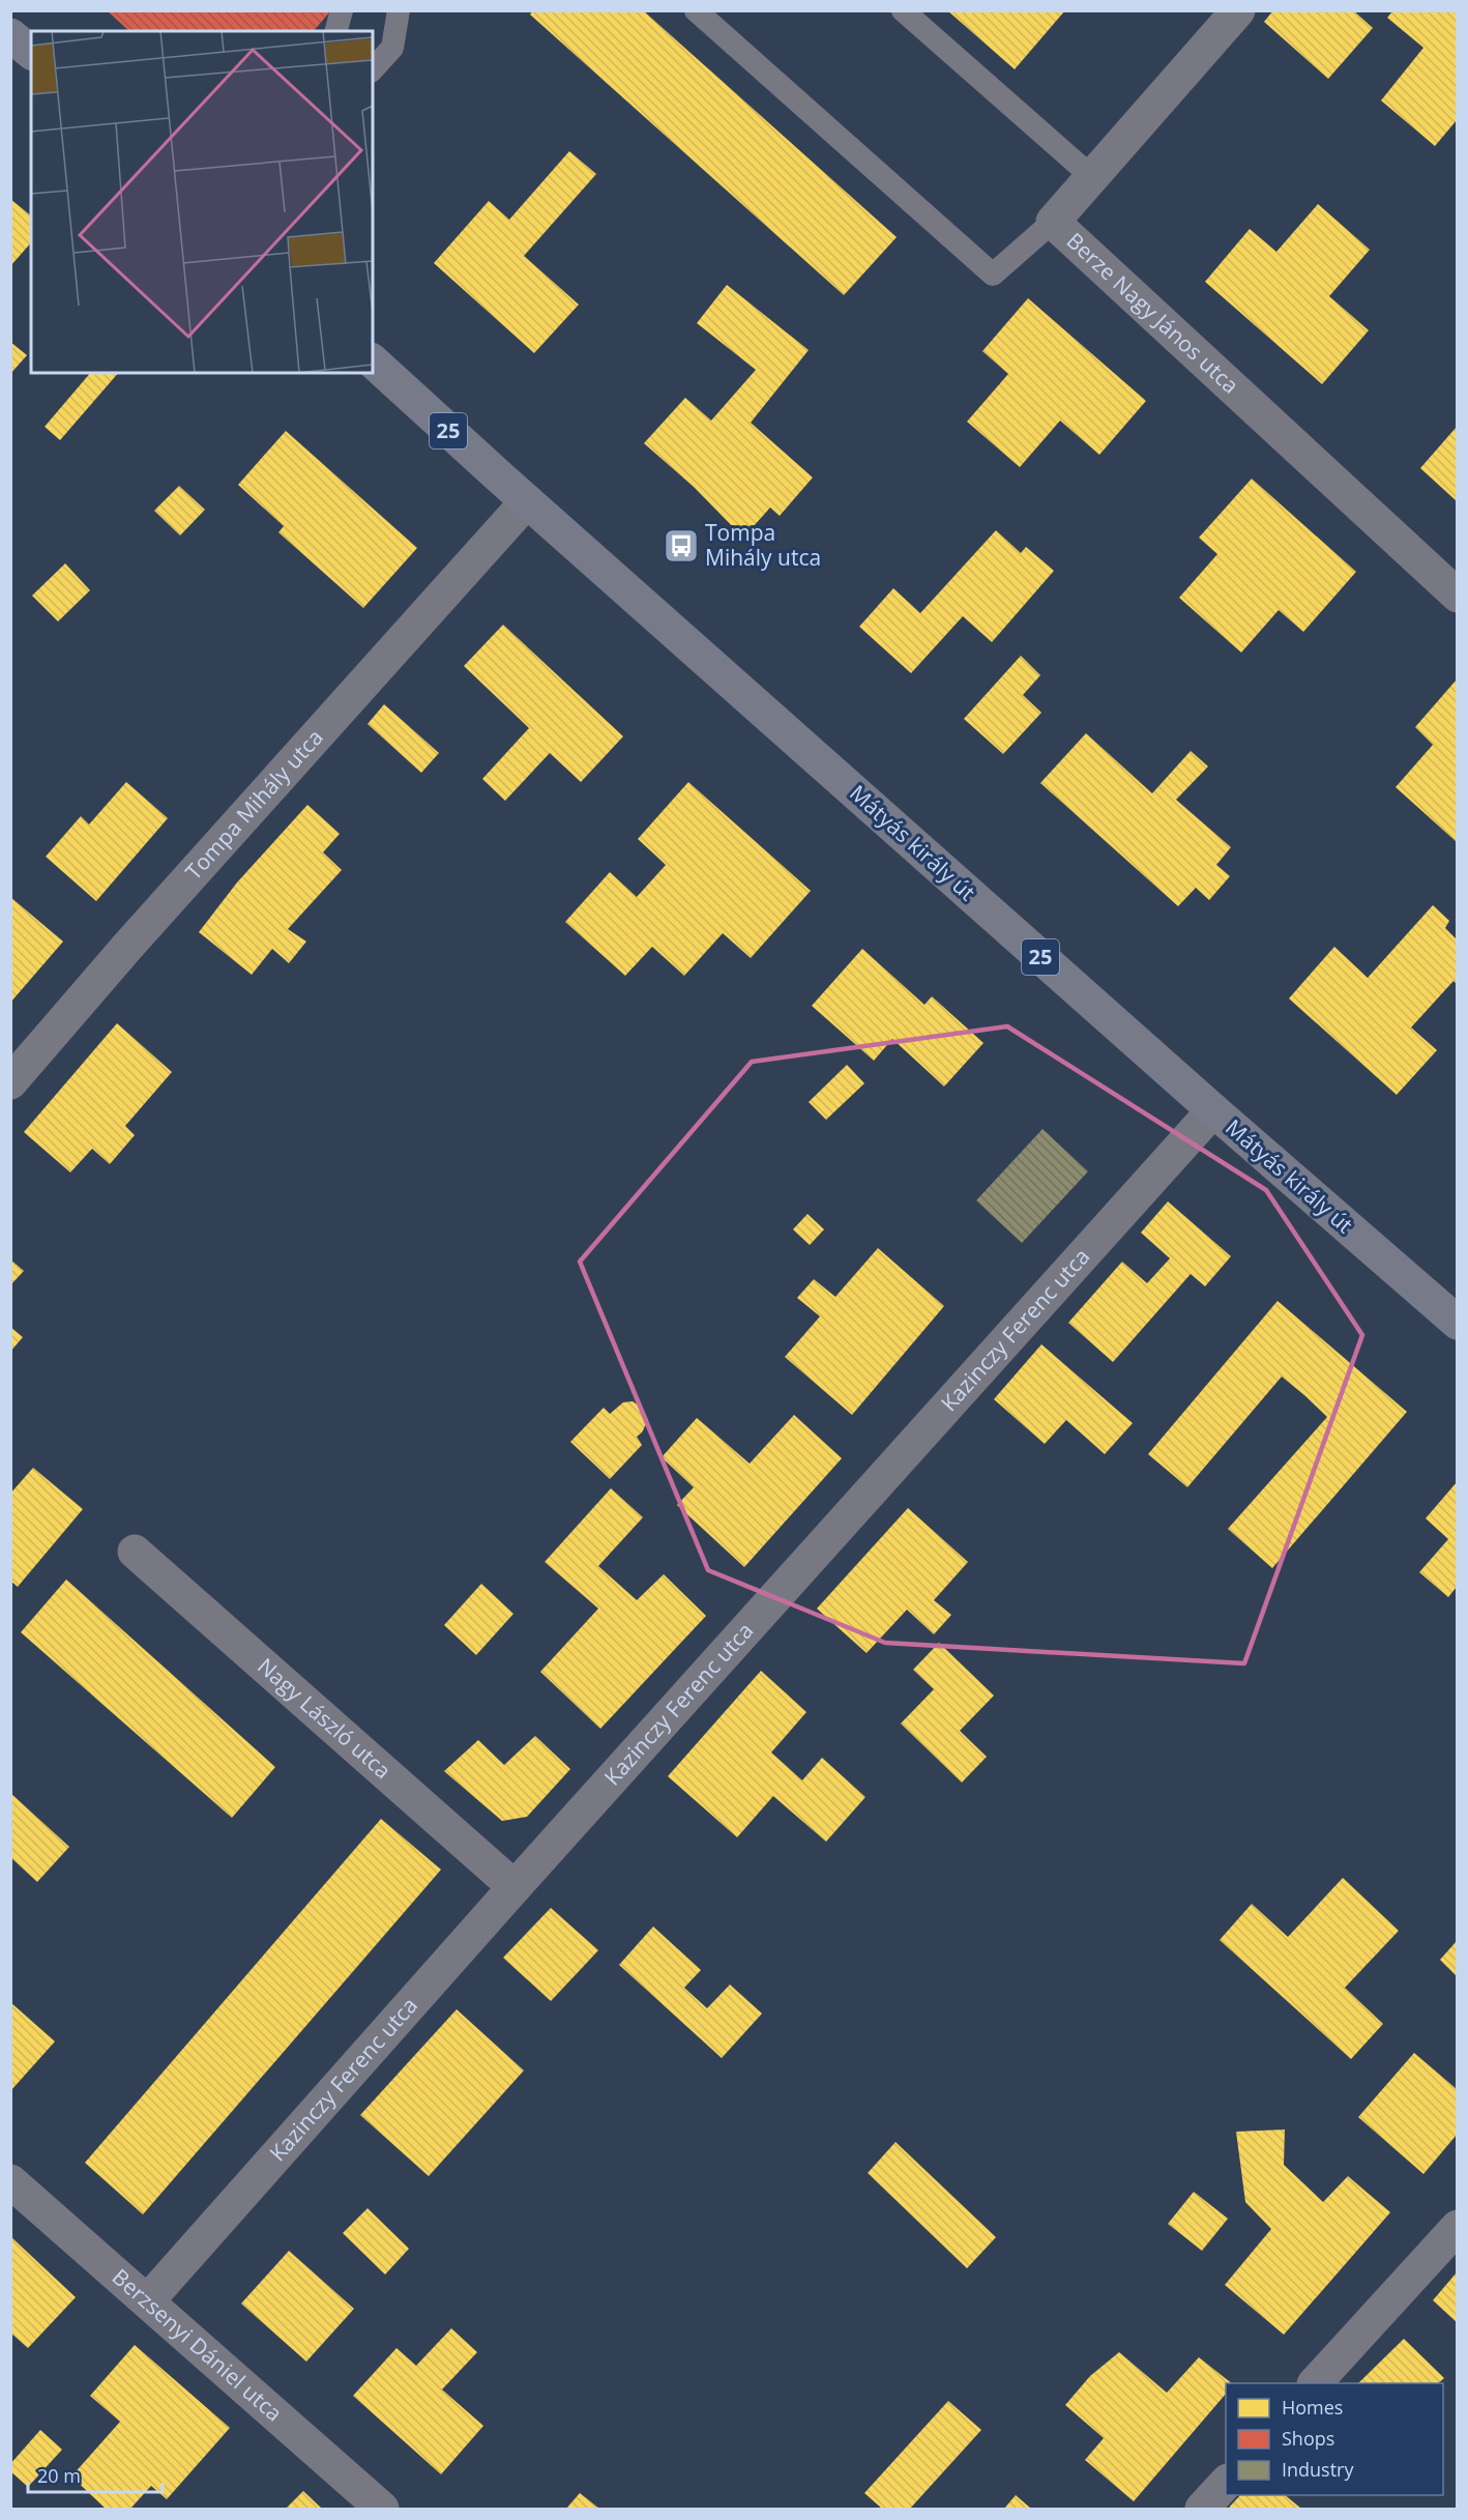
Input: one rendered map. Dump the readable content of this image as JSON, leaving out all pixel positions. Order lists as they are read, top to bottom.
{
  "streets": {
    "main road": ["25", "Mátyás király út"],
    "street": [
      "Berze Nagy János utca",
      "Tompa Mihály utca",
      "Kazinczy Ferenc utca",
      "Nagy László utca",
      "Berzsenyi Dániel utca"
    ]
  },
  "crossings": [
    ["Tompa Mihály utca", "Mátyás király út"],
    ["Mátyás király út", "Kazinczy Ferenc utca"],
    ["Kazinczy Ferenc utca", "Nagy László utca"],
    ["Kazinczy Ferenc utca", "Berzsenyi Dániel utca"]
  ],
  "places": {
    "bus stop": ["Tompa Mihály utca"]
  },
  "legend": ["Homes", "Shops", "Industry"],
  "scale_bar": "20 m"
}
